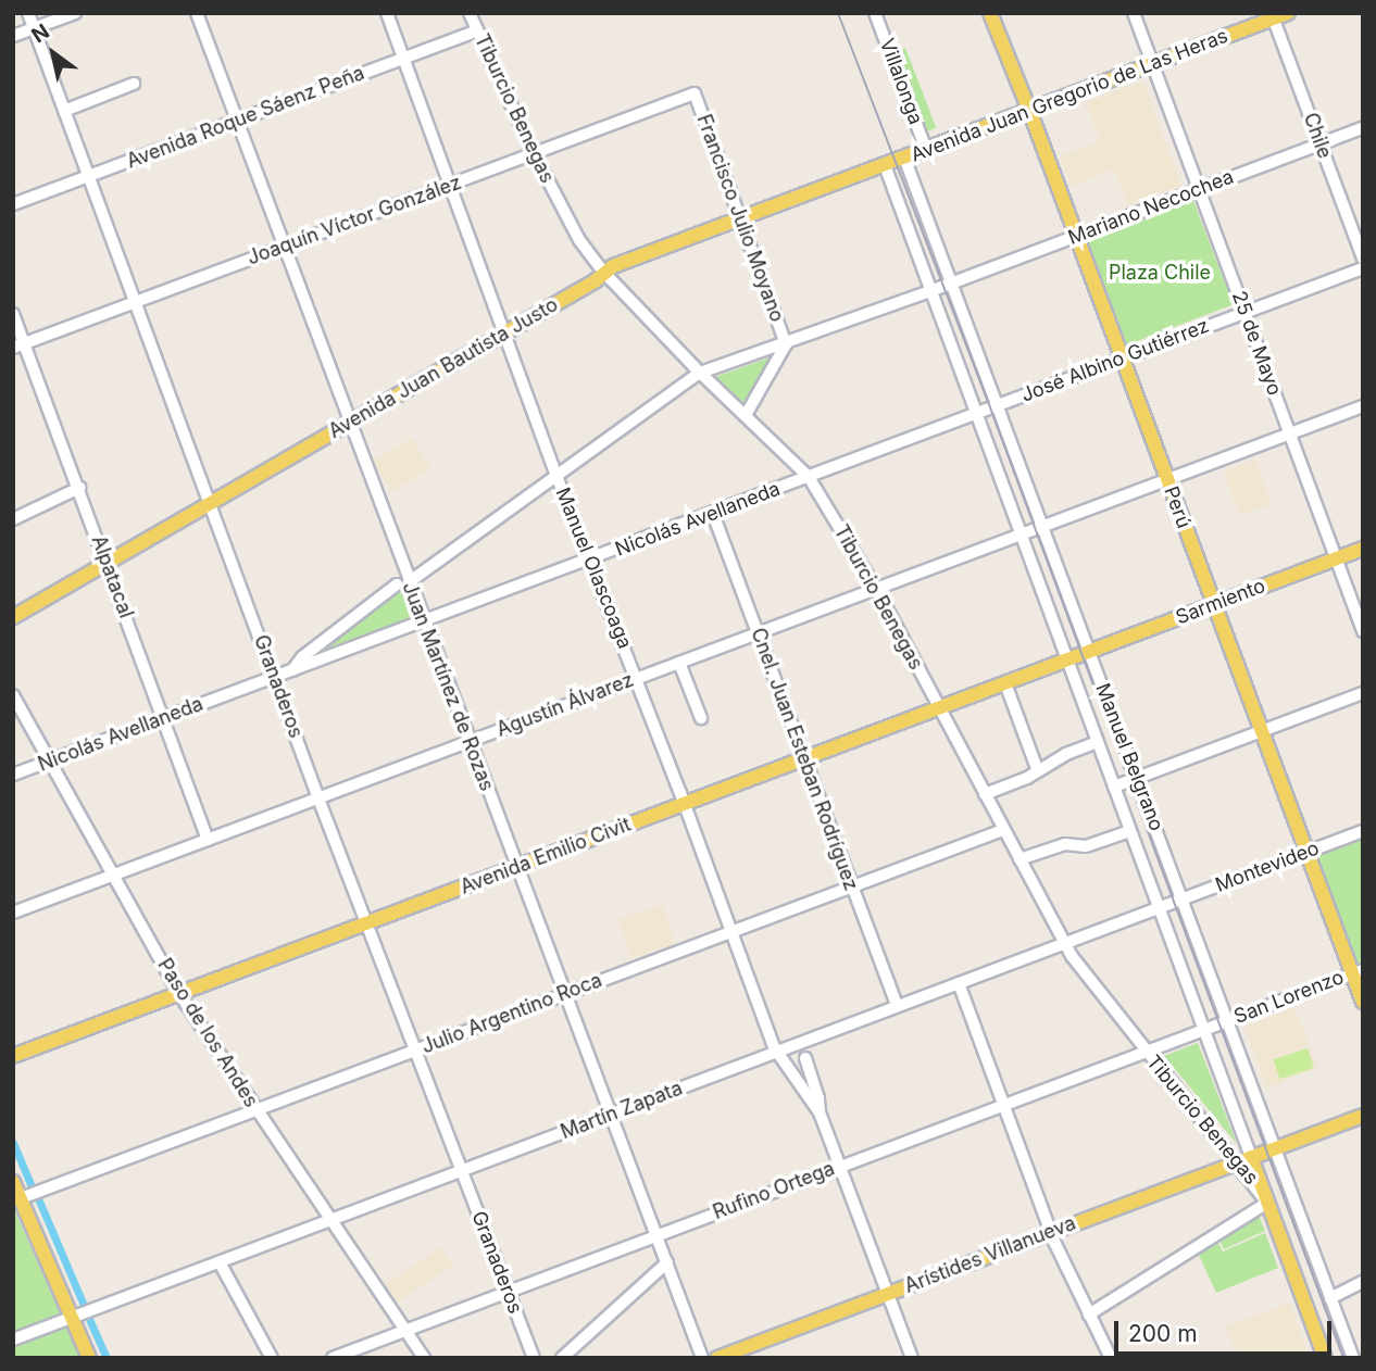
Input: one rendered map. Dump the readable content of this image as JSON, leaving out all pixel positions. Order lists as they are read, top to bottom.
{
  "streets": {
    "main road": [
      "Avenida Juan Gregorio de Las Heras",
      "Avenida Juan Bautista Justo",
      "Perú",
      "Sarmiento",
      "Manuel Belgrano",
      "Avenida Emilio Civit",
      "Arístides Villanueva"
    ],
    "street": [
      "Villalonga",
      "Tiburcio Benegas",
      "Avenida Roque Sáenz Peña",
      "Chile",
      "Mariano Necochea",
      "Francisco Julio Moyano",
      "Joaquín Víctor González",
      "25 de Mayo",
      "José Albino Gutiérrez",
      "Nicolás Avellaneda",
      "Manuel Olascoaga",
      "Alpatacal",
      "Granaderos",
      "Juan Martínez de Rozas",
      "Agustín Álvarez",
      "Cnel. Juan Esteban Rodríguez",
      "Montevideo",
      "San Lorenzo",
      "Julio Argentino Roca",
      "Paso de los Andes",
      "Martín Zapata",
      "Rufino Ortega"
    ]
  },
  "crossings": [
    ["Villalonga", "Avenida Juan Gregorio de Las Heras"],
    ["Avenida Juan Gregorio de Las Heras", "Chile"],
    ["Avenida Juan Gregorio de Las Heras", "25 de Mayo"],
    ["Avenida Juan Gregorio de Las Heras", "Avenida Juan Bautista Justo"],
    ["Avenida Juan Gregorio de Las Heras", "Perú"],
    ["Avenida Juan Gregorio de Las Heras", "Manuel Belgrano"],
    ["Tiburcio Benegas", "Avenida Roque Sáenz Peña"],
    ["Tiburcio Benegas", "Mariano Necochea"],
    ["Tiburcio Benegas", "Joaquín Víctor González"],
    ["Tiburcio Benegas", "Avenida Juan Bautista Justo"],
    ["Tiburcio Benegas", "Nicolás Avellaneda"],
    ["Tiburcio Benegas", "Agustín Álvarez"],
    ["Tiburcio Benegas", "Manuel Belgrano"],
    ["Tiburcio Benegas", "Avenida Emilio Civit"],
    ["Tiburcio Benegas", "Julio Argentino Roca"],
    ["Tiburcio Benegas", "Martín Zapata"],
    ["Tiburcio Benegas", "Rufino Ortega"],
    ["Tiburcio Benegas", "Arístides Villanueva"],
    ["Avenida Roque Sáenz Peña", "Manuel Olascoaga"],
    ["Avenida Roque Sáenz Peña", "Granaderos"],
    ["Avenida Roque Sáenz Peña", "Juan Martínez de Rozas"],
    ["Chile", "Mariano Necochea"],
    ["Mariano Necochea", "Francisco Julio Moyano"],
    ["Mariano Necochea", "25 de Mayo"],
    ["Mariano Necochea", "Perú"],
    ["Mariano Necochea", "Nicolás Avellaneda"],
    ["Mariano Necochea", "Manuel Olascoaga"],
    ["Mariano Necochea", "Juan Martínez de Rozas"],
    ["Mariano Necochea", "Manuel Belgrano"],
    ["Francisco Julio Moyano", "Joaquín Víctor González"],
    ["Francisco Julio Moyano", "Avenida Juan Bautista Justo"],
    ["Joaquín Víctor González", "Manuel Olascoaga"],
    ["Joaquín Víctor González", "Alpatacal"],
    ["Joaquín Víctor González", "Granaderos"],
    ["Joaquín Víctor González", "Juan Martínez de Rozas"],
    ["25 de Mayo", "José Albino Gutiérrez"],
    ["25 de Mayo", "Sarmiento"],
    ["25 de Mayo", "Agustín Álvarez"],
    ["José Albino Gutiérrez", "Perú"],
    ["José Albino Gutiérrez", "Nicolás Avellaneda"],
    ["José Albino Gutiérrez", "Manuel Belgrano"],
    ["Avenida Juan Bautista Justo", "Manuel Olascoaga"],
    ["Avenida Juan Bautista Justo", "Alpatacal"],
    ["Avenida Juan Bautista Justo", "Granaderos"],
    ["Avenida Juan Bautista Justo", "Juan Martínez de Rozas"],
    ["Avenida Juan Bautista Justo", "Manuel Belgrano"],
    ["Perú", "Sarmiento"],
    ["Perú", "Agustín Álvarez"],
    ["Perú", "Montevideo"],
    ["Perú", "San Lorenzo"],
    ["Nicolás Avellaneda", "Manuel Olascoaga"],
    ["Nicolás Avellaneda", "Alpatacal"],
    ["Nicolás Avellaneda", "Granaderos"],
    ["Nicolás Avellaneda", "Juan Martínez de Rozas"],
    ["Nicolás Avellaneda", "Manuel Belgrano"],
    ["Nicolás Avellaneda", "Cnel. Juan Esteban Rodríguez"],
    ["Nicolás Avellaneda", "Paso de los Andes"],
    ["Manuel Olascoaga", "Agustín Álvarez"],
    ["Manuel Olascoaga", "Avenida Emilio Civit"],
    ["Manuel Olascoaga", "Julio Argentino Roca"],
    ["Manuel Olascoaga", "Martín Zapata"],
    ["Manuel Olascoaga", "Rufino Ortega"],
    ["Manuel Olascoaga", "Arístides Villanueva"],
    ["Alpatacal", "Agustín Álvarez"],
    ["Sarmiento", "Manuel Belgrano"],
    ["Sarmiento", "Avenida Emilio Civit"],
    ["Granaderos", "Agustín Álvarez"],
    ["Granaderos", "Avenida Emilio Civit"],
    ["Granaderos", "Julio Argentino Roca"],
    ["Granaderos", "Martín Zapata"],
    ["Granaderos", "Rufino Ortega"],
    ["Juan Martínez de Rozas", "Agustín Álvarez"],
    ["Juan Martínez de Rozas", "Avenida Emilio Civit"],
    ["Juan Martínez de Rozas", "Julio Argentino Roca"],
    ["Juan Martínez de Rozas", "Martín Zapata"],
    ["Juan Martínez de Rozas", "Rufino Ortega"],
    ["Agustín Álvarez", "Manuel Belgrano"],
    ["Agustín Álvarez", "Cnel. Juan Esteban Rodríguez"],
    ["Agustín Álvarez", "Paso de los Andes"],
    ["Manuel Belgrano", "Avenida Emilio Civit"],
    ["Manuel Belgrano", "Montevideo"],
    ["Manuel Belgrano", "San Lorenzo"],
    ["Manuel Belgrano", "Martín Zapata"],
    ["Manuel Belgrano", "Rufino Ortega"],
    ["Manuel Belgrano", "Arístides Villanueva"],
    ["Cnel. Juan Esteban Rodríguez", "Avenida Emilio Civit"],
    ["Cnel. Juan Esteban Rodríguez", "Julio Argentino Roca"],
    ["Cnel. Juan Esteban Rodríguez", "Martín Zapata"],
    ["Avenida Emilio Civit", "Paso de los Andes"],
    ["Montevideo", "Martín Zapata"],
    ["San Lorenzo", "Rufino Ortega"],
    ["Julio Argentino Roca", "Paso de los Andes"],
    ["Paso de los Andes", "Martín Zapata"],
    ["Paso de los Andes", "Rufino Ortega"]
  ],
  "parks": ["Plaza Chile"],
  "scale_bar": "200 m",
  "north": "top left"
}
